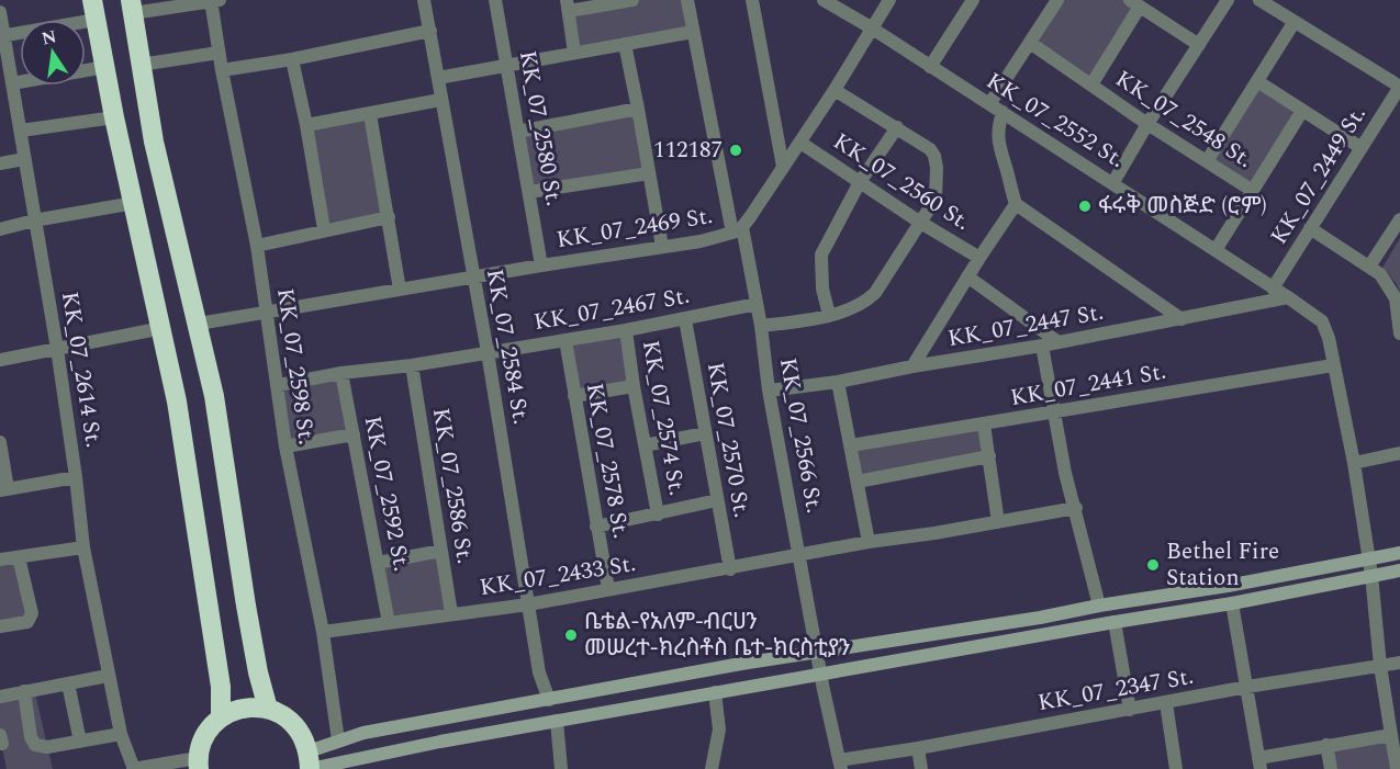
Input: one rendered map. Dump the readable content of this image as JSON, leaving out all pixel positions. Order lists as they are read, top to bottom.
{
  "streets": {
    "street": [
      "KK_07_2548 St.",
      "KK_07_2552 St.",
      "KK_07_2580 St.",
      "KK_07_2449 St.",
      "KK_07_2560 St.",
      "KK_07_2469 St.",
      "KK_07_2467 St.",
      "KK_07_2447 St.",
      "KK_07_2584 St.",
      "KK_07_2598 St.",
      "KK_07_2614 St.",
      "KK_07_2441 St.",
      "KK_07_2574 St.",
      "KK_07_2566 St.",
      "KK_07_2570 St.",
      "KK_07_2578 St.",
      "KK_07_2586 St.",
      "KK_07_2592 St.",
      "KK_07_2433 St.",
      "KK_07_2347 St."
    ]
  },
  "crossings": [
    ["KK_07_2552 St.", "KK_07_2449 St."],
    ["KK_07_2552 St.", "KK_07_2469 St."],
    ["KK_07_2552 St.", "KK_07_2447 St."],
    ["KK_07_2552 St.", "KK_07_2441 St."],
    ["KK_07_2552 St.", "KK_07_2347 St."],
    ["KK_07_2580 St.", "KK_07_2469 St."],
    ["KK_07_2560 St.", "KK_07_2469 St."],
    ["KK_07_2469 St.", "KK_07_2584 St."],
    ["KK_07_2469 St.", "KK_07_2598 St."],
    ["KK_07_2469 St.", "KK_07_2566 St."],
    ["KK_07_2467 St.", "KK_07_2584 St."],
    ["KK_07_2467 St.", "KK_07_2598 St."],
    ["KK_07_2467 St.", "KK_07_2574 St."],
    ["KK_07_2467 St.", "KK_07_2566 St."],
    ["KK_07_2467 St.", "KK_07_2570 St."],
    ["KK_07_2467 St.", "KK_07_2578 St."],
    ["KK_07_2467 St.", "KK_07_2586 St."],
    ["KK_07_2467 St.", "KK_07_2592 St."],
    ["KK_07_2447 St.", "KK_07_2566 St."],
    ["KK_07_2584 St.", "KK_07_2433 St."],
    ["KK_07_2598 St.", "KK_07_2433 St."],
    ["KK_07_2566 St.", "KK_07_2433 St."],
    ["KK_07_2566 St.", "KK_07_2347 St."],
    ["KK_07_2570 St.", "KK_07_2433 St."],
    ["KK_07_2578 St.", "KK_07_2433 St."],
    ["KK_07_2586 St.", "KK_07_2433 St."],
    ["KK_07_2592 St.", "KK_07_2433 St."]
  ],
  "places": [
    "112187",
    "ፋሩቅ መስጅድ (ሮም)",
    "Bethel Fire Station",
    "ቤቴል-የአለም-ብርሀን መሠረተ-ክረስቶስ ቤተ-ክርስቲያን"
  ],
  "north": "top"
}
